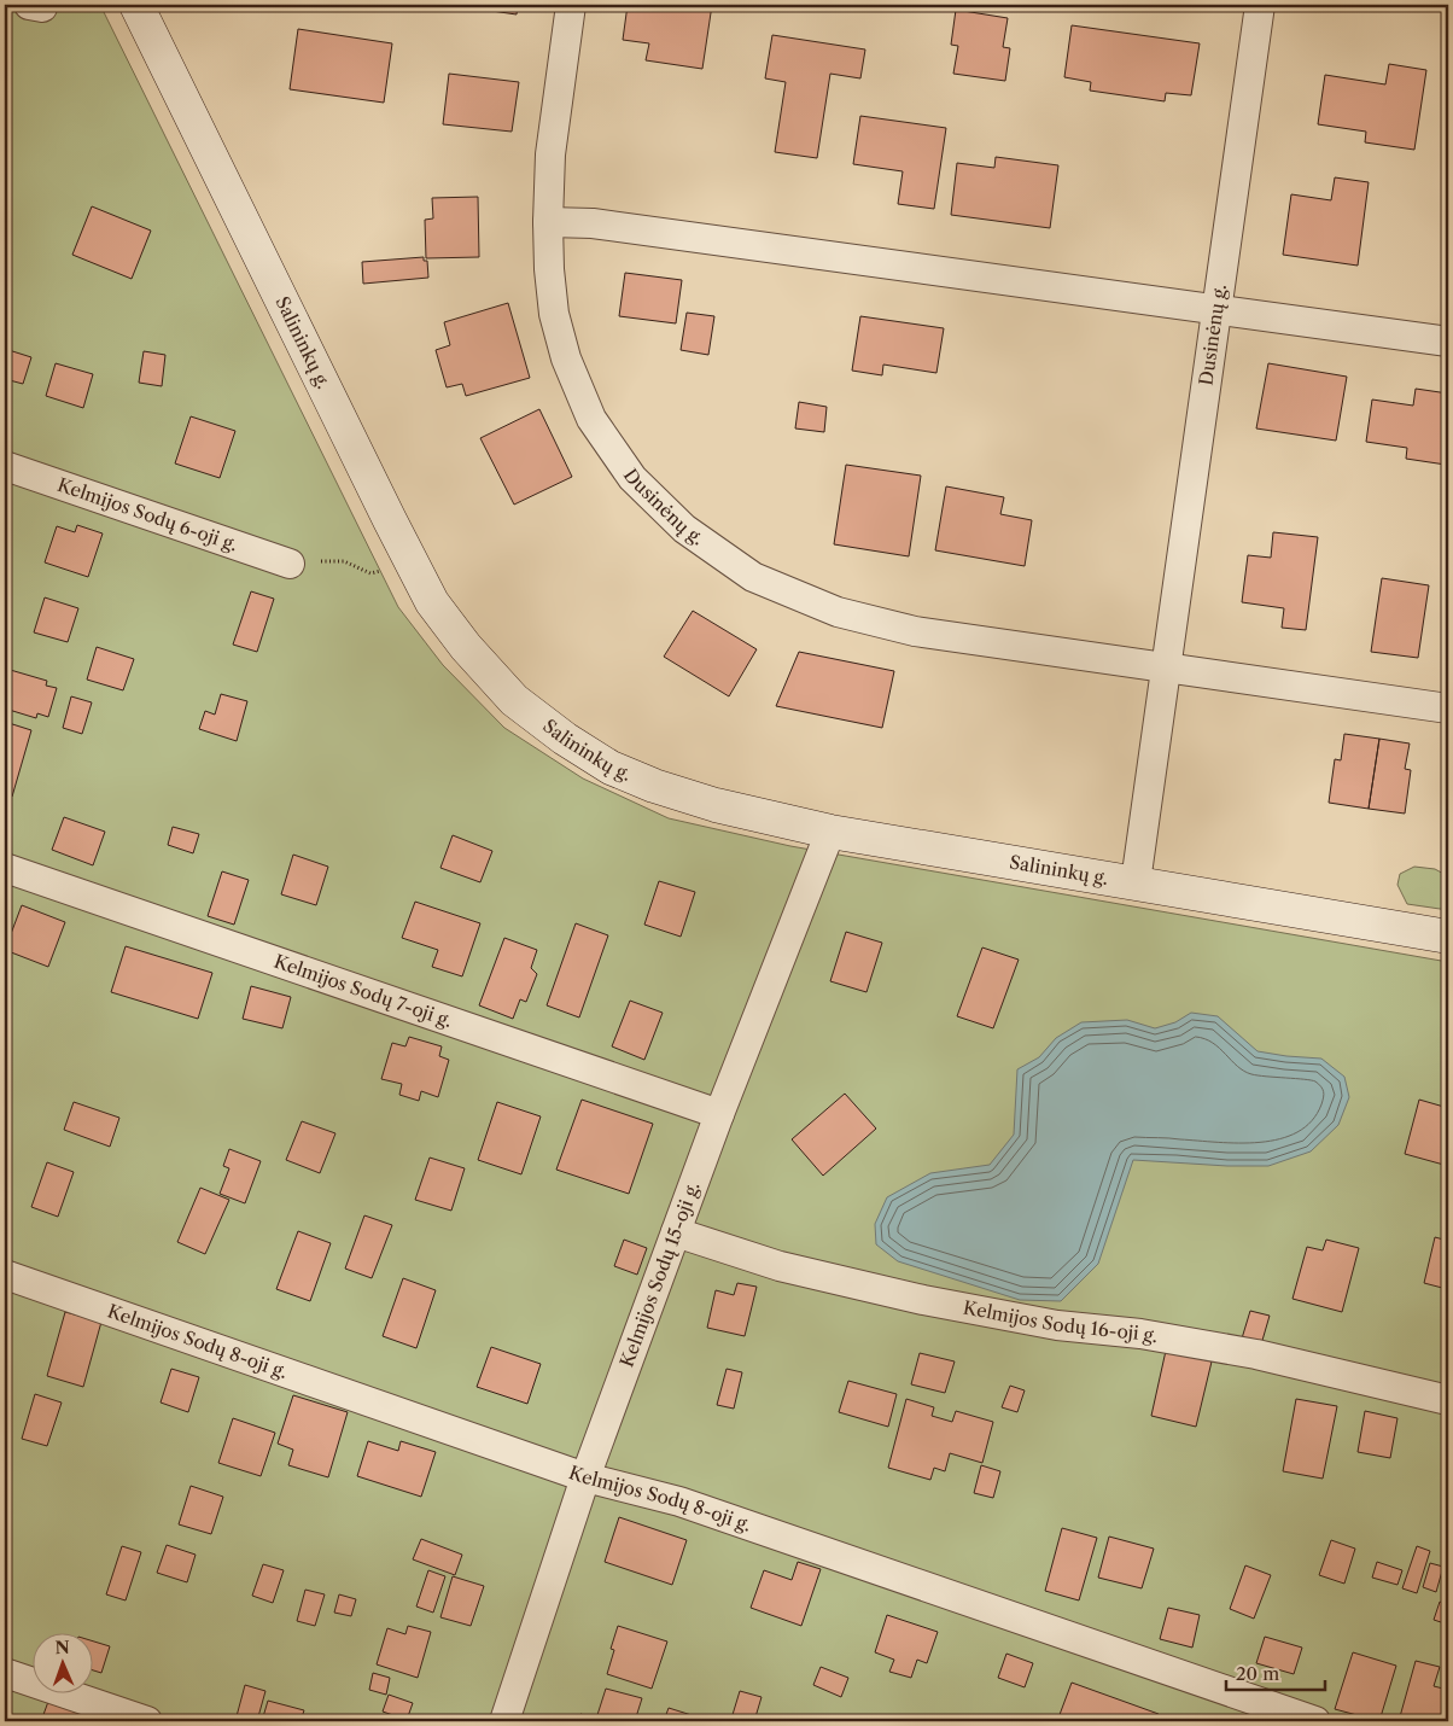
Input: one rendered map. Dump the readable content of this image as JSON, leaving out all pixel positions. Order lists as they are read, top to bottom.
{
  "streets": {
    "main road": ["Salininkų g."],
    "street": [
      "Dusinėnų g.",
      "Kelmijos Sodų 6-oji g.",
      "Kelmijos Sodų 7-oji g.",
      "Kelmijos Sodų 15-oji g.",
      "Kelmijos Sodų 16-oji g.",
      "Kelmijos Sodų 8-oji g."
    ]
  },
  "crossings": [
    ["Dusinėnų g.", "Salininkų g."],
    ["Salininkų g.", "Kelmijos Sodų 15-oji g."],
    ["Kelmijos Sodų 7-oji g.", "Kelmijos Sodų 15-oji g."],
    ["Kelmijos Sodų 15-oji g.", "Kelmijos Sodų 16-oji g."],
    ["Kelmijos Sodų 15-oji g.", "Kelmijos Sodų 8-oji g."]
  ],
  "scale_bar": "20 m",
  "north": "top"
}
